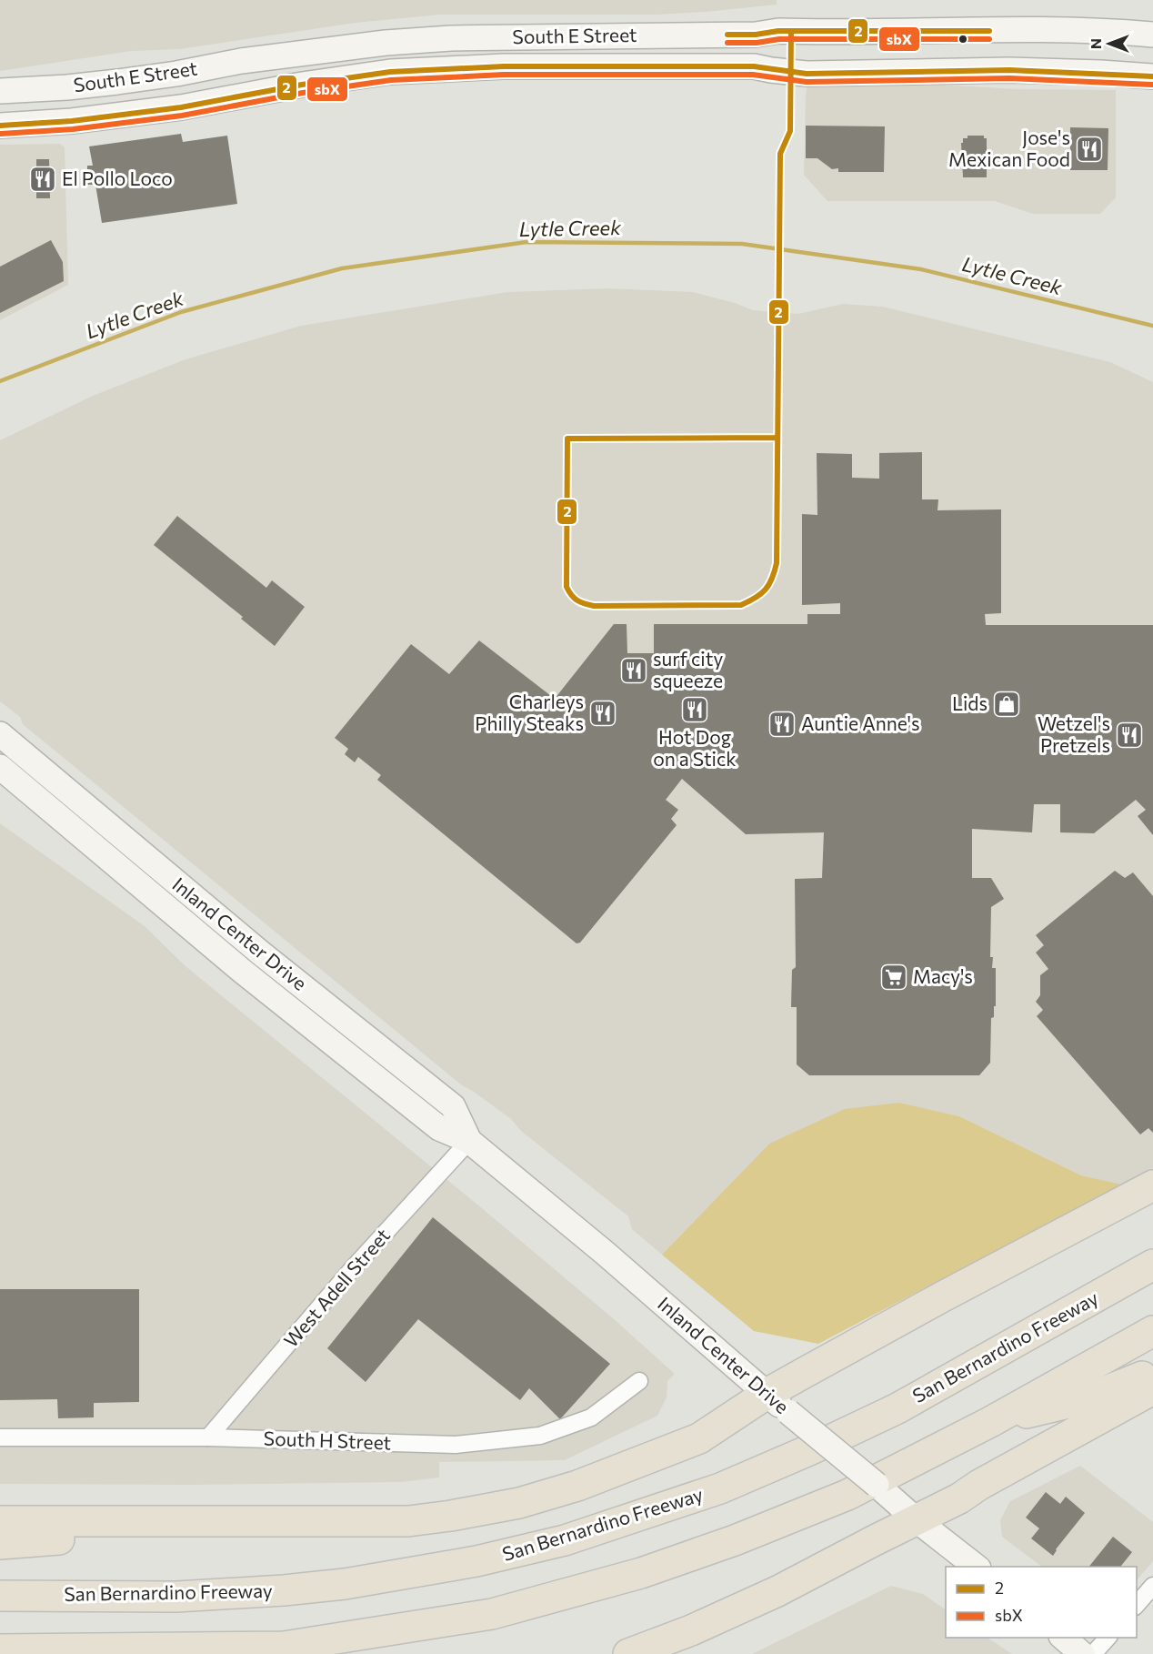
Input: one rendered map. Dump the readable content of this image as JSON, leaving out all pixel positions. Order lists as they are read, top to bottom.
{
  "streets": {
    "highway": ["San Bernardino Freeway"],
    "main road": ["South E Street", "Inland Center Drive"],
    "street": ["West Adell Street", "South H Street"]
  },
  "crossings": [
    ["Inland Center Drive", "West Adell Street"],
    ["West Adell Street", "South H Street"]
  ],
  "water": ["Lytle Creek"],
  "places": {
    "restaurant": [
      "Jose's Mexican Food",
      "El Pollo Loco",
      "surf city squeeze",
      "Hot Dog on a Stick",
      "Charleys Philly Steaks",
      "Auntie Anne's",
      "Wetzel's Pretzels"
    ],
    "shop": ["Lids"],
    "supermarket": ["Macy's"]
  },
  "lines": ["transit line 2", "transit line sbX"],
  "legend": ["2", "sbX"],
  "north": "left"
}
